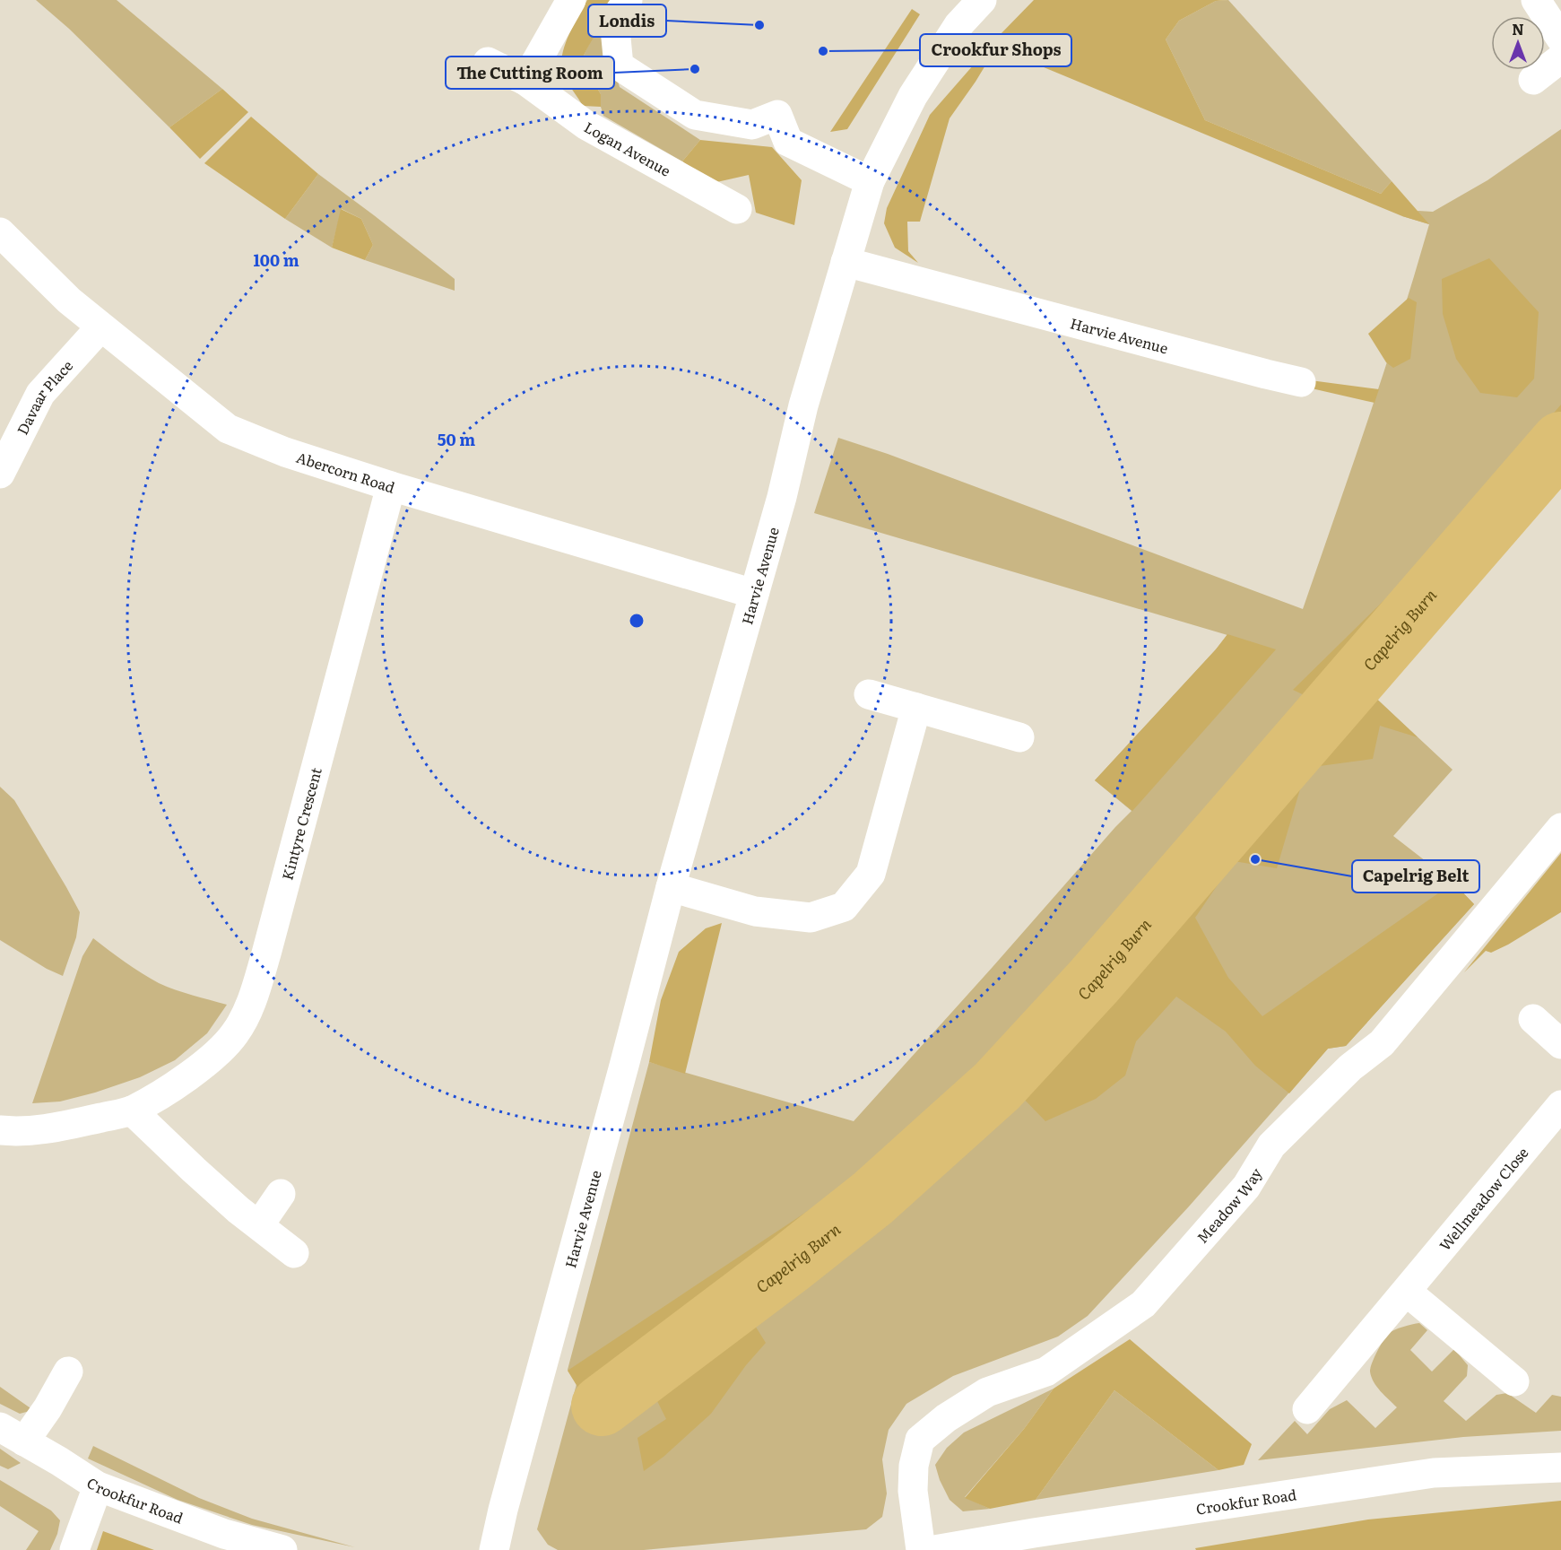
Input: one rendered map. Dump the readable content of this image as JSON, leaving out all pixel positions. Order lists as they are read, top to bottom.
{
  "streets": {
    "street": [
      "Logan Avenue",
      "Harvie Avenue",
      "Davaar Place",
      "Abercorn Road",
      "Kintyre Crescent",
      "Wellmeadow Close",
      "Meadow Way",
      "Crookfur Road"
    ]
  },
  "crossings": [
    ["Harvie Avenue", "Abercorn Road"],
    ["Davaar Place", "Abercorn Road"],
    ["Abercorn Road", "Kintyre Crescent"]
  ],
  "water": ["Capelrig Burn"],
  "places": [
    "Londis",
    "Crookfur Shops",
    "The Cutting Room",
    "Capelrig Belt"
  ],
  "north": "top",
  "rings": ["100 m", "50 m"]
}
